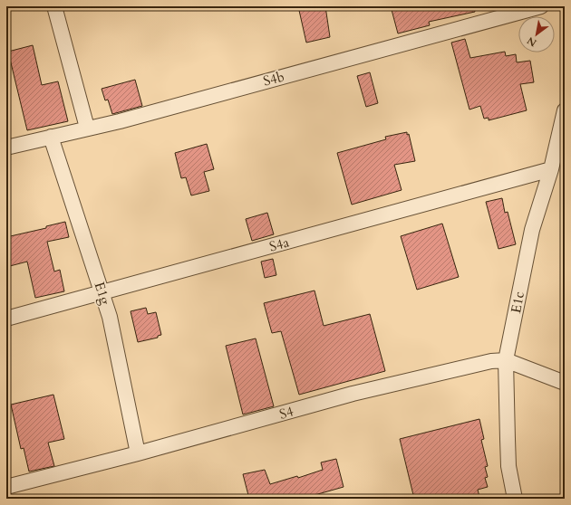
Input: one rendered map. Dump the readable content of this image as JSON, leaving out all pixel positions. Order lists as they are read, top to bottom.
{
  "streets": {
    "street": [
      "S4b",
      "S4a",
      "E1g",
      "E1c",
      "S4"
    ]
  },
  "crossings": [
    ["S4b", "E1g"],
    ["S4a", "E1g"],
    ["S4a", "E1c"],
    ["E1g", "S4"],
    ["E1c", "S4"]
  ],
  "north": "bottom left"
}
